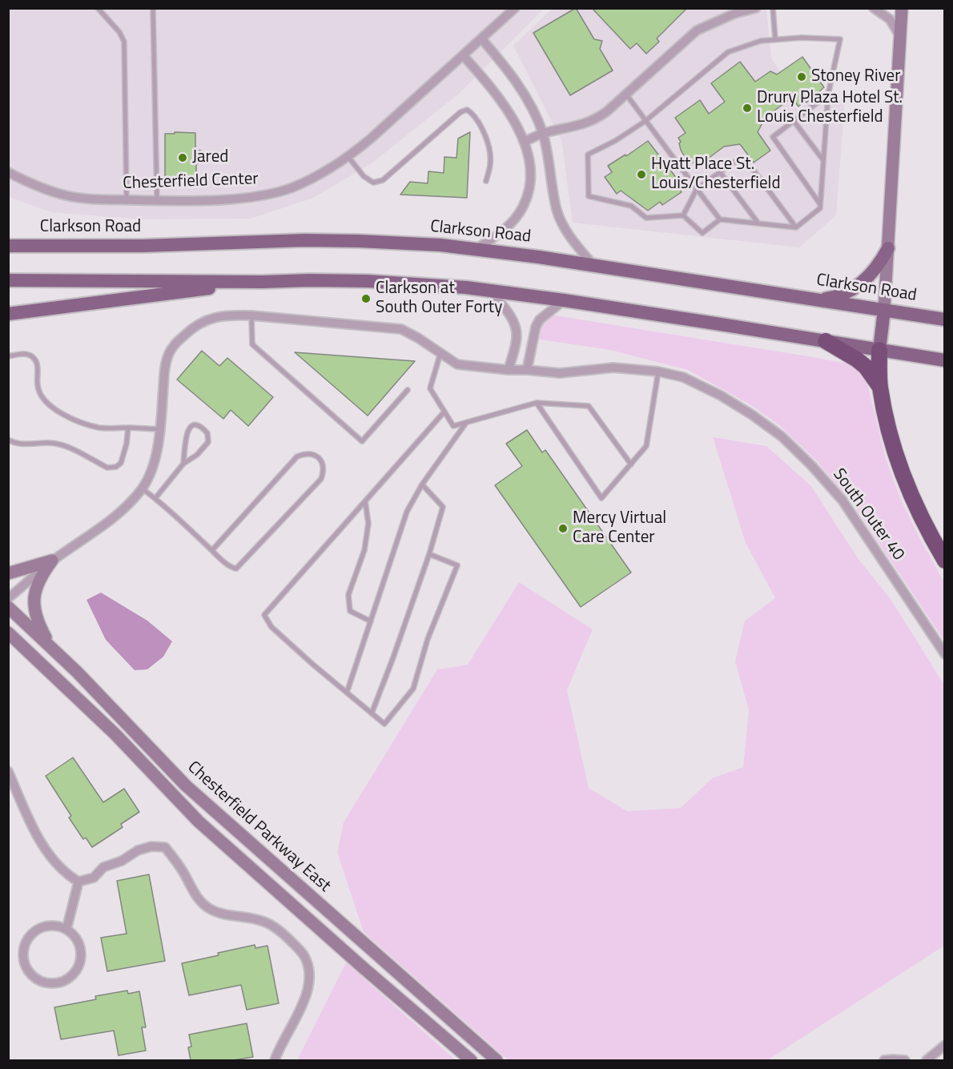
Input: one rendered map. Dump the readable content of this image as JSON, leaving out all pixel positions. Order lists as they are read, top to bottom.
{
  "streets": {
    "main road": ["Clarkson Road"],
    "street": ["Chesterfield Center", "South Outer 40", "Chesterfield Parkway East"]
  },
  "places": [
    "Stoney River",
    "Drury Plaza Hotel St. Louis Chesterfield",
    "Jared",
    "Hyatt Place St. Louis/Chesterfield",
    "Clarkson at South Outer Forty",
    "Mercy Virtual Care Center"
  ]
}
